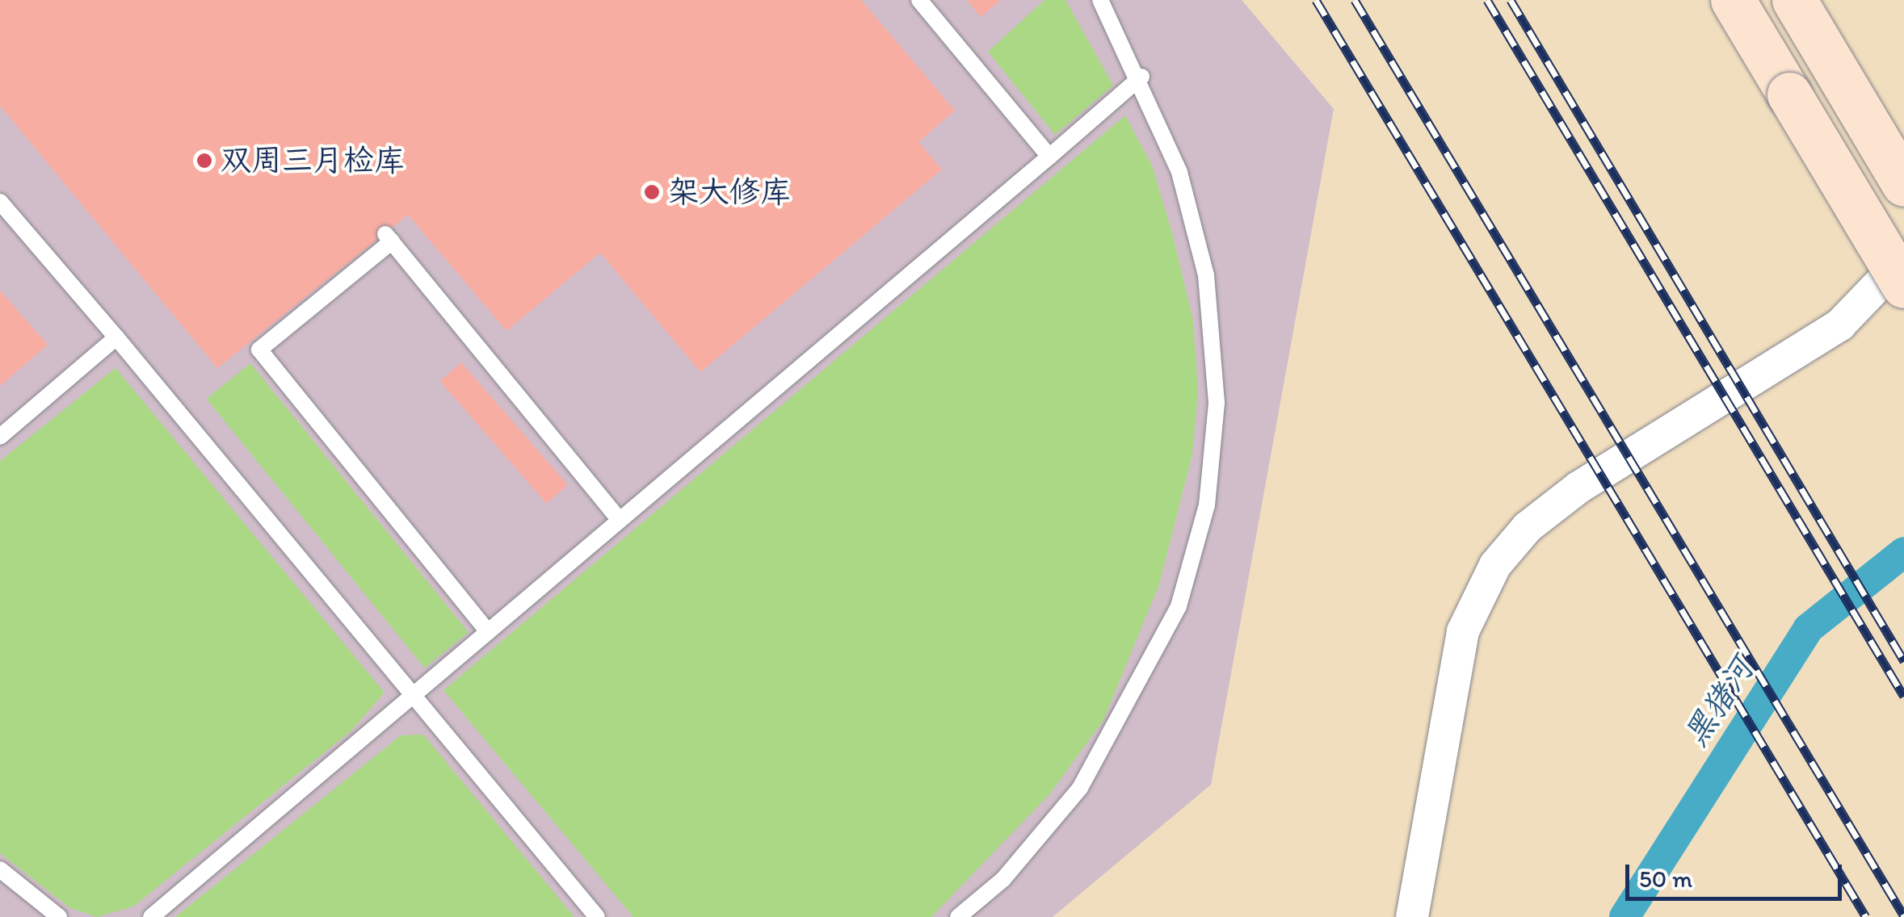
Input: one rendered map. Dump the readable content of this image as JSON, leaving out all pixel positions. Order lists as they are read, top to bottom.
{
  "water": ["黑猪河"],
  "places": ["双周三月检库", "架大修库"],
  "scale_bar": "50 m"
}
